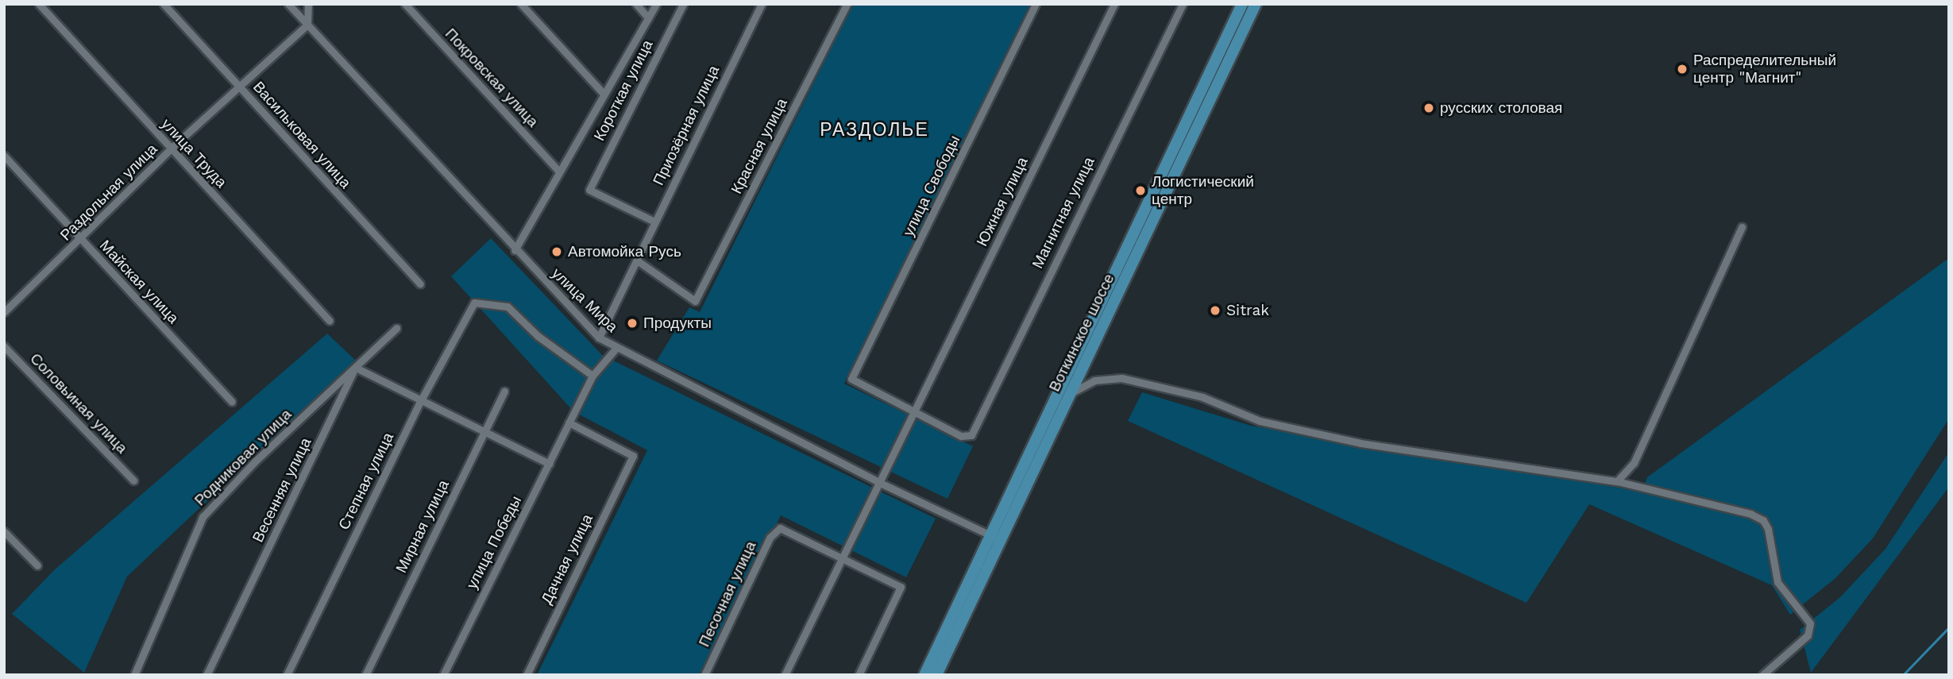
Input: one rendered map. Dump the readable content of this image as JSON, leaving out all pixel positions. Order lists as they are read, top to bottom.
{
  "streets": {
    "main road": ["Воткинское шоссе"],
    "street": [
      "Покровская улица",
      "Короткая улица",
      "Приозёрная улица",
      "Васильковая улица",
      "Красная улица",
      "улица Труда",
      "улица Свободы",
      "Раздольная улица",
      "Южная улица",
      "Магнитная улица",
      "Майская улица",
      "улица Мира",
      "Соловьиная улица",
      "Родниковая улица",
      "Степная улица",
      "Весенняя улица",
      "Мирная улица",
      "улица Победы",
      "Дачная улица",
      "Песочная улица"
    ]
  },
  "crossings": [
    ["Короткая улица", "Приозёрная улица"],
    ["Приозёрная улица", "Красная улица"],
    ["Приозёрная улица", "улица Мира"],
    ["Васильковая улица", "Раздольная улица"],
    ["улица Труда", "Раздольная улица"],
    ["улица Свободы", "Южная улица"],
    ["улица Свободы", "Магнитная улица"],
    ["Раздольная улица", "Майская улица"],
    ["Раздольная улица", "улица Мира"],
    ["Южная улица", "Магнитная улица"],
    ["Южная улица", "улица Мира"],
    ["Южная улица", "Песочная улица"],
    ["улица Мира", "Воткинское шоссе"],
    ["улица Мира", "улица Победы"],
    ["Родниковая улица", "Весенняя улица"],
    ["Степная улица", "улица Победы"],
    ["улица Победы", "Дачная улица"]
  ],
  "districts": ["РАЗДОЛЬЕ"],
  "places": [
    "Распределительный центр \"Магнит\"",
    "русских столовая",
    "Логистический центр",
    "Автомойка Русь",
    "Sitrak",
    "Продукты"
  ]
}
